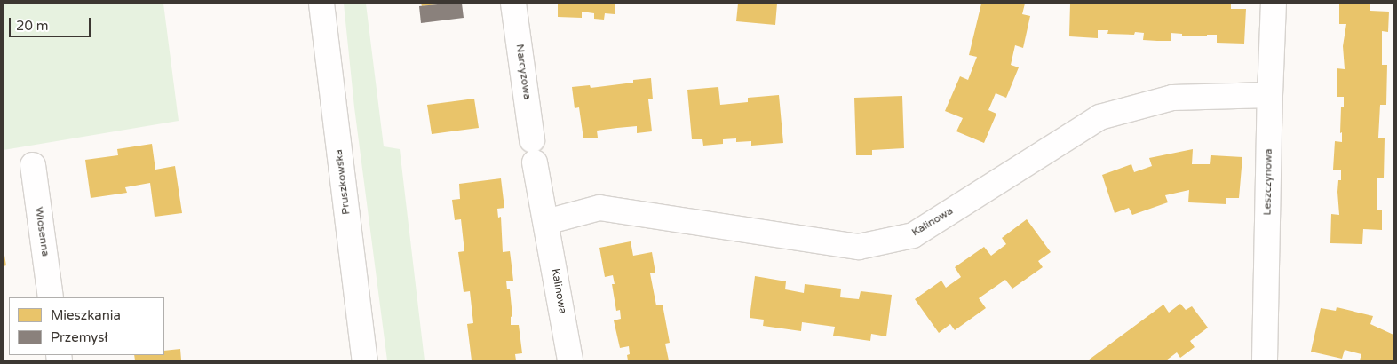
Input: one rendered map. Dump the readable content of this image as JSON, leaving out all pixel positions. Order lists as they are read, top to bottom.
{
  "streets": {
    "street": [
      "Narcyzowa",
      "Pruszkowska",
      "Leszczynowa",
      "Kalinowa",
      "Wiosenna"
    ]
  },
  "crossings": [
    ["Narcyzowa", "Kalinowa"],
    ["Leszczynowa", "Kalinowa"]
  ],
  "legend": ["Mieszkania", "Przemysł"],
  "scale_bar": "20 m"
}
